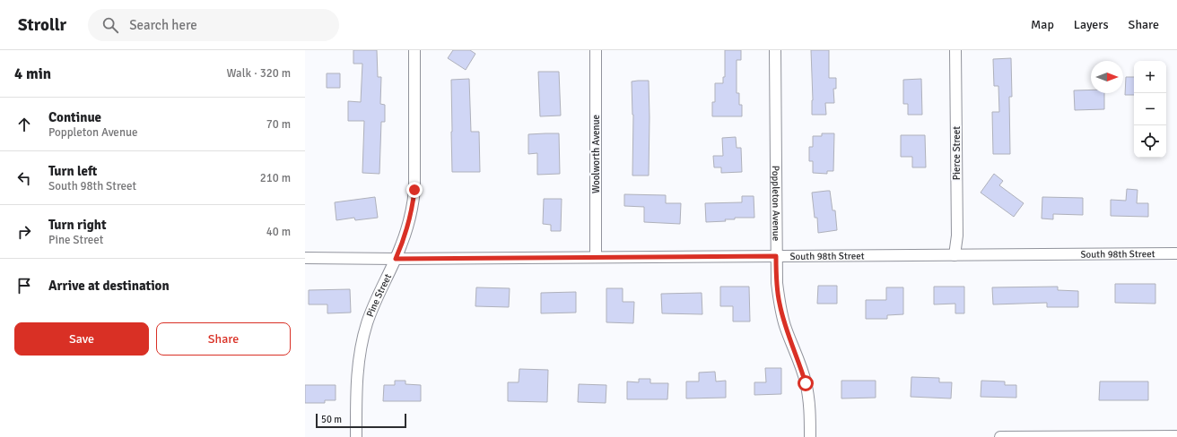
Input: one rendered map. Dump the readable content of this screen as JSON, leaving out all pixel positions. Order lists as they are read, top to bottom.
{
  "streets": {
    "street": [
      "Pierce Street",
      "Woolworth Avenue",
      "Poppleton Avenue",
      "South 98th Street",
      "Pine Street"
    ]
  },
  "crossings": [
    ["Pierce Street", "South 98th Street"],
    ["Woolworth Avenue", "South 98th Street"],
    ["Poppleton Avenue", "South 98th Street"],
    ["South 98th Street", "Pine Street"]
  ],
  "scale_bar": "50 m",
  "north": "right",
  "page": {
    "header": "Strollr",
    "search": "Search here",
    "nav": ["Map", "Layers", "Share"],
    "heading": ["4 min", "Walk · 320 m"],
    "map_buttons": ["+", "−"],
    "list": [
      ["Continue", "Poppleton Avenue", "70 m"],
      ["Turn left", "South 98th Street", "210 m"],
      ["Turn right", "Pine Street", "40 m"],
      "Arrive at destination"
    ],
    "buttons": ["Save", "Share"],
    "scale": "50 m"
  }
}
